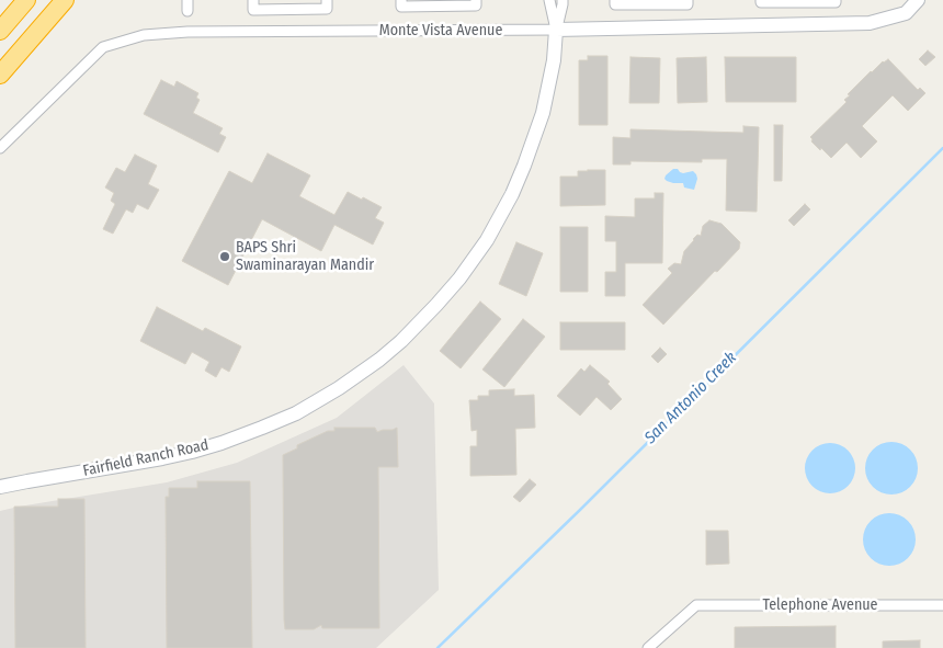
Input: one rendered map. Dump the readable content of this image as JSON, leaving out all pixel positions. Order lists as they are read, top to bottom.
{
  "streets": {
    "street": ["Monte Vista Avenue", "Fairfield Ranch Road", "Telephone Avenue"]
  },
  "crossings": [
    ["Monte Vista Avenue", "Fairfield Ranch Road"]
  ],
  "water": ["San Antonio Creek"],
  "places": ["BAPS Shri Swaminarayan Mandir"]
}
